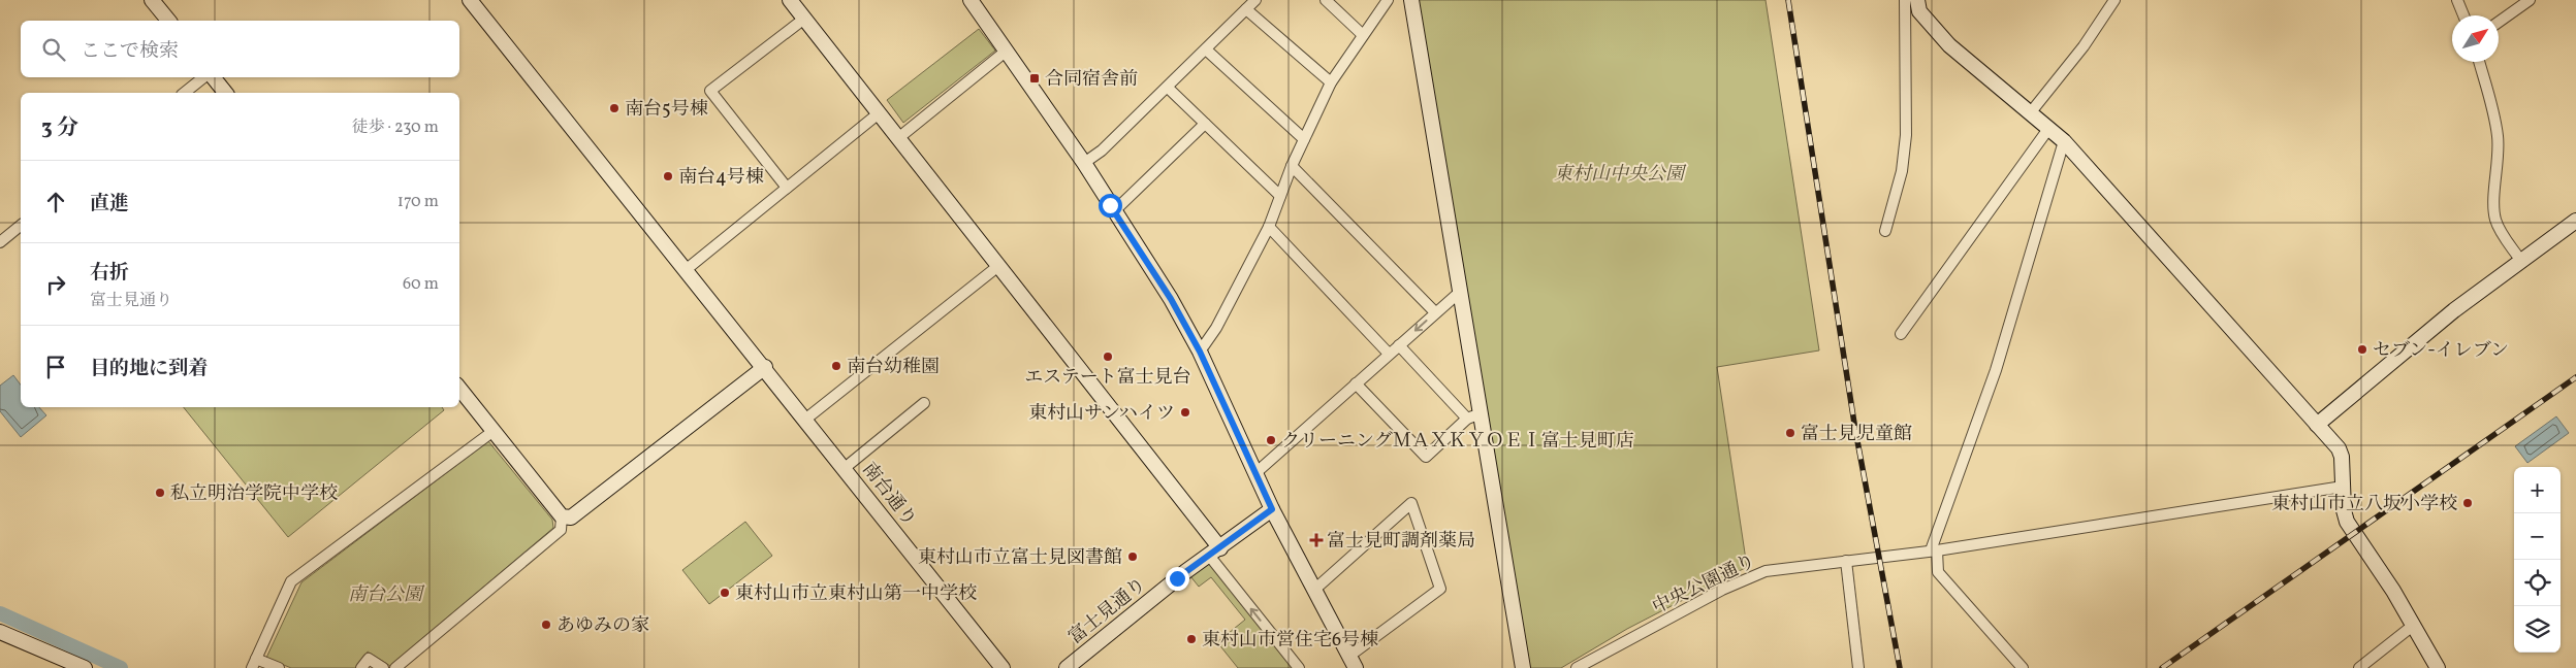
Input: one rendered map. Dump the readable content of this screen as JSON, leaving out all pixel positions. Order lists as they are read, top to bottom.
{
  "streets": {
    "street": ["南台通り", "中央公園通り", "富士見通り"]
  },
  "parks": ["東村山中央公園", "南台公園"],
  "places": {
    "transit": ["合同宿舎前"],
    "other": [
      "南台5号棟",
      "南台4号棟",
      "セブン-イレブン",
      "エステート富士見台",
      "南台幼稚園",
      "東村山サンハイツ",
      "富士見児童館",
      "クリーニングＭＡＸＫＹＯＥＩ富士見町店",
      "私立明治学院中学校",
      "東村山市立八坂小学校",
      "東村山市立富士見図書館",
      "東村山市立東村山第一中学校",
      "あゆみの家",
      "東村山市営住宅6号棟"
    ],
    "health": ["富士見町調剤薬局"]
  },
  "north": "top right",
  "page": {
    "search": "ここで検索",
    "heading": ["3 分", "徒歩 · 230 m"],
    "list": [
      ["直進", "170 m"],
      ["右折", "富士見通り", "60 m"],
      "目的地に到着"
    ],
    "map_buttons": ["+", "−"]
  }
}
